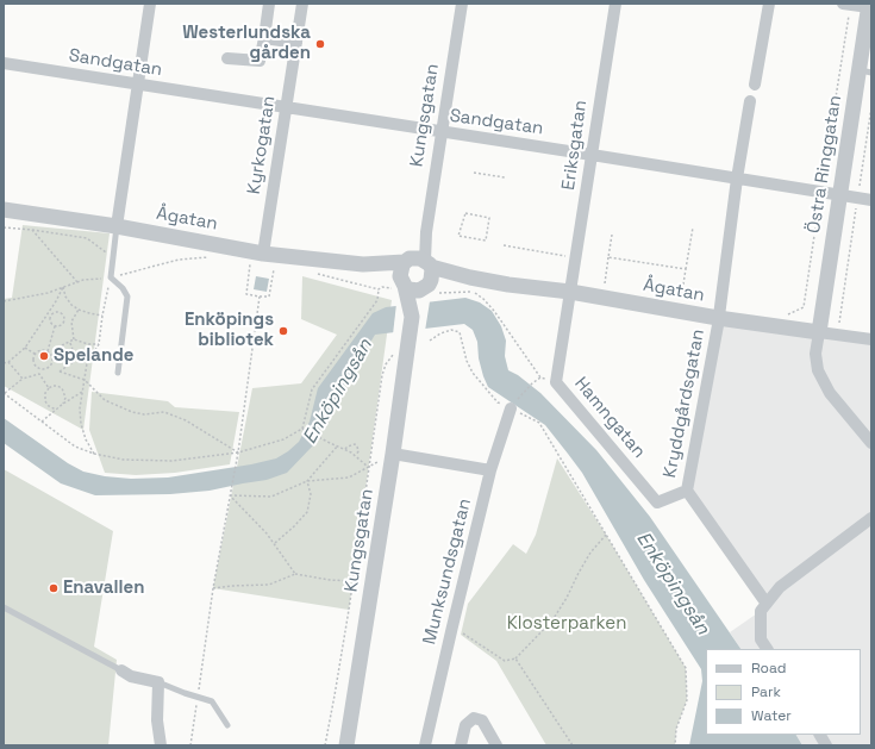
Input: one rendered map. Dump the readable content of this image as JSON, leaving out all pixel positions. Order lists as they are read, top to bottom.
{
  "streets": {
    "street": [
      "Sandgatan",
      "Kungsgatan",
      "Kyrkogatan",
      "Eriksgatan",
      "Östra Ringgatan",
      "Ågatan",
      "Kryddgårdsgatan",
      "Hamngatan",
      "Munksundsgatan"
    ]
  },
  "crossings": [
    ["Sandgatan", "Kungsgatan"],
    ["Sandgatan", "Kyrkogatan"],
    ["Sandgatan", "Eriksgatan"],
    ["Sandgatan", "Östra Ringgatan"],
    ["Sandgatan", "Kryddgårdsgatan"],
    ["Kungsgatan", "Ågatan"],
    ["Kyrkogatan", "Ågatan"],
    ["Eriksgatan", "Ågatan"],
    ["Eriksgatan", "Hamngatan"],
    ["Östra Ringgatan", "Ågatan"],
    ["Ågatan", "Kryddgårdsgatan"],
    ["Ågatan", "Hamngatan"],
    ["Kryddgårdsgatan", "Hamngatan"]
  ],
  "water": ["Enköpingsån"],
  "parks": ["Klosterparken"],
  "places": [
    "Westerlundska gården",
    "Enköpings bibliotek",
    "Spelande",
    "Enavallen"
  ],
  "legend": ["Road", "Park", "Water"]
}
